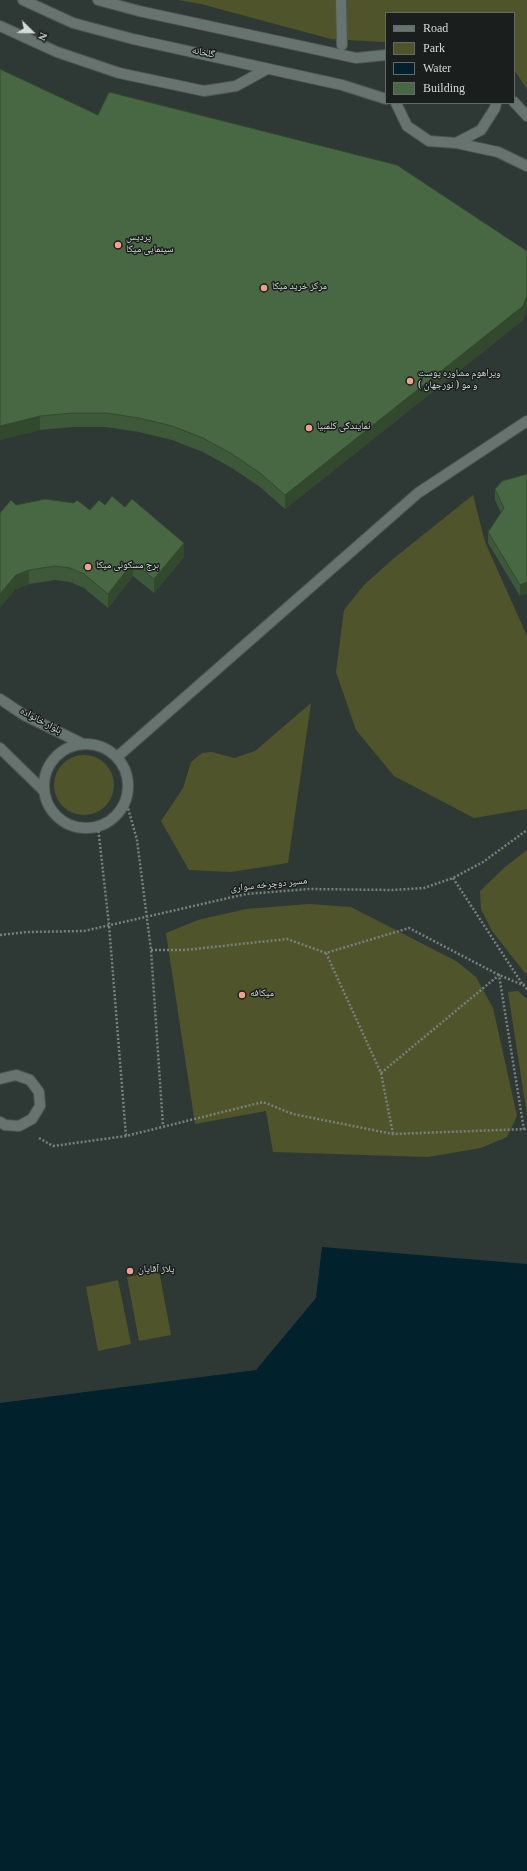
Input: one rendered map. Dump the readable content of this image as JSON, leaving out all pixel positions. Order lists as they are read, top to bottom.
{
  "streets": {
    "street": ["گلخانه", "بلوار خانواده"],
    "path": ["مسیر دوچرخه سواری"]
  },
  "places": [
    "پردیس سینمایی میکا",
    "مرکز خرید میکا",
    "ویراهوم مشاوره پوست و مو ( نورجهان )",
    "نمایندگی کلمبیا",
    "برج مسکونی میکا",
    "میکافه",
    "پلاژ آقایان"
  ],
  "legend": [
    "Road",
    "Park",
    "Water",
    "Building"
  ],
  "north": "bottom right"
}
